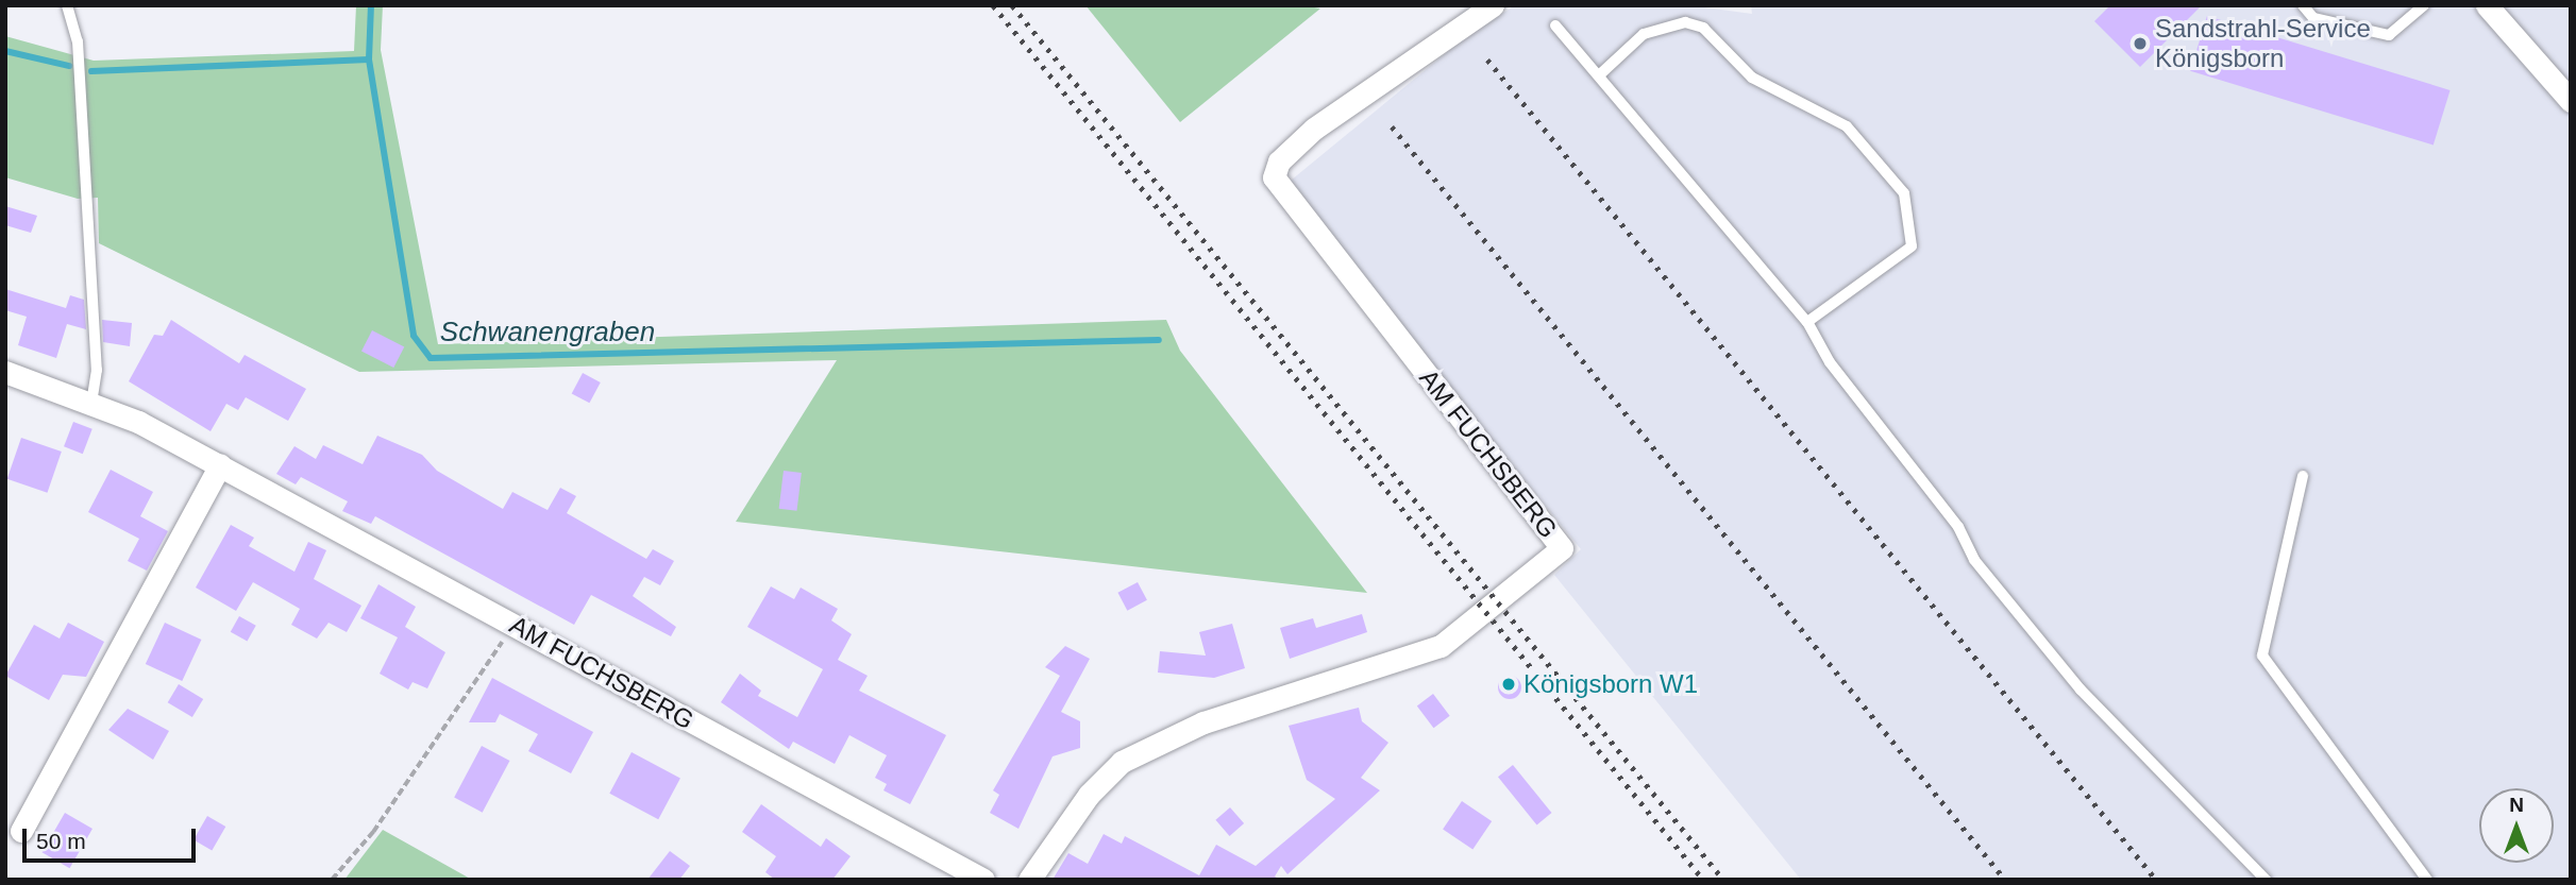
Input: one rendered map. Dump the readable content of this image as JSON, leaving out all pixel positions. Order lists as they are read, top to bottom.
{
  "streets": {
    "street": ["AM FUCHSBERG"]
  },
  "water": ["Schwanengraben"],
  "places": ["Sandstrahl-Service Königsborn", "Königsborn W1"],
  "scale_bar": "50 m",
  "north": "top"
}
